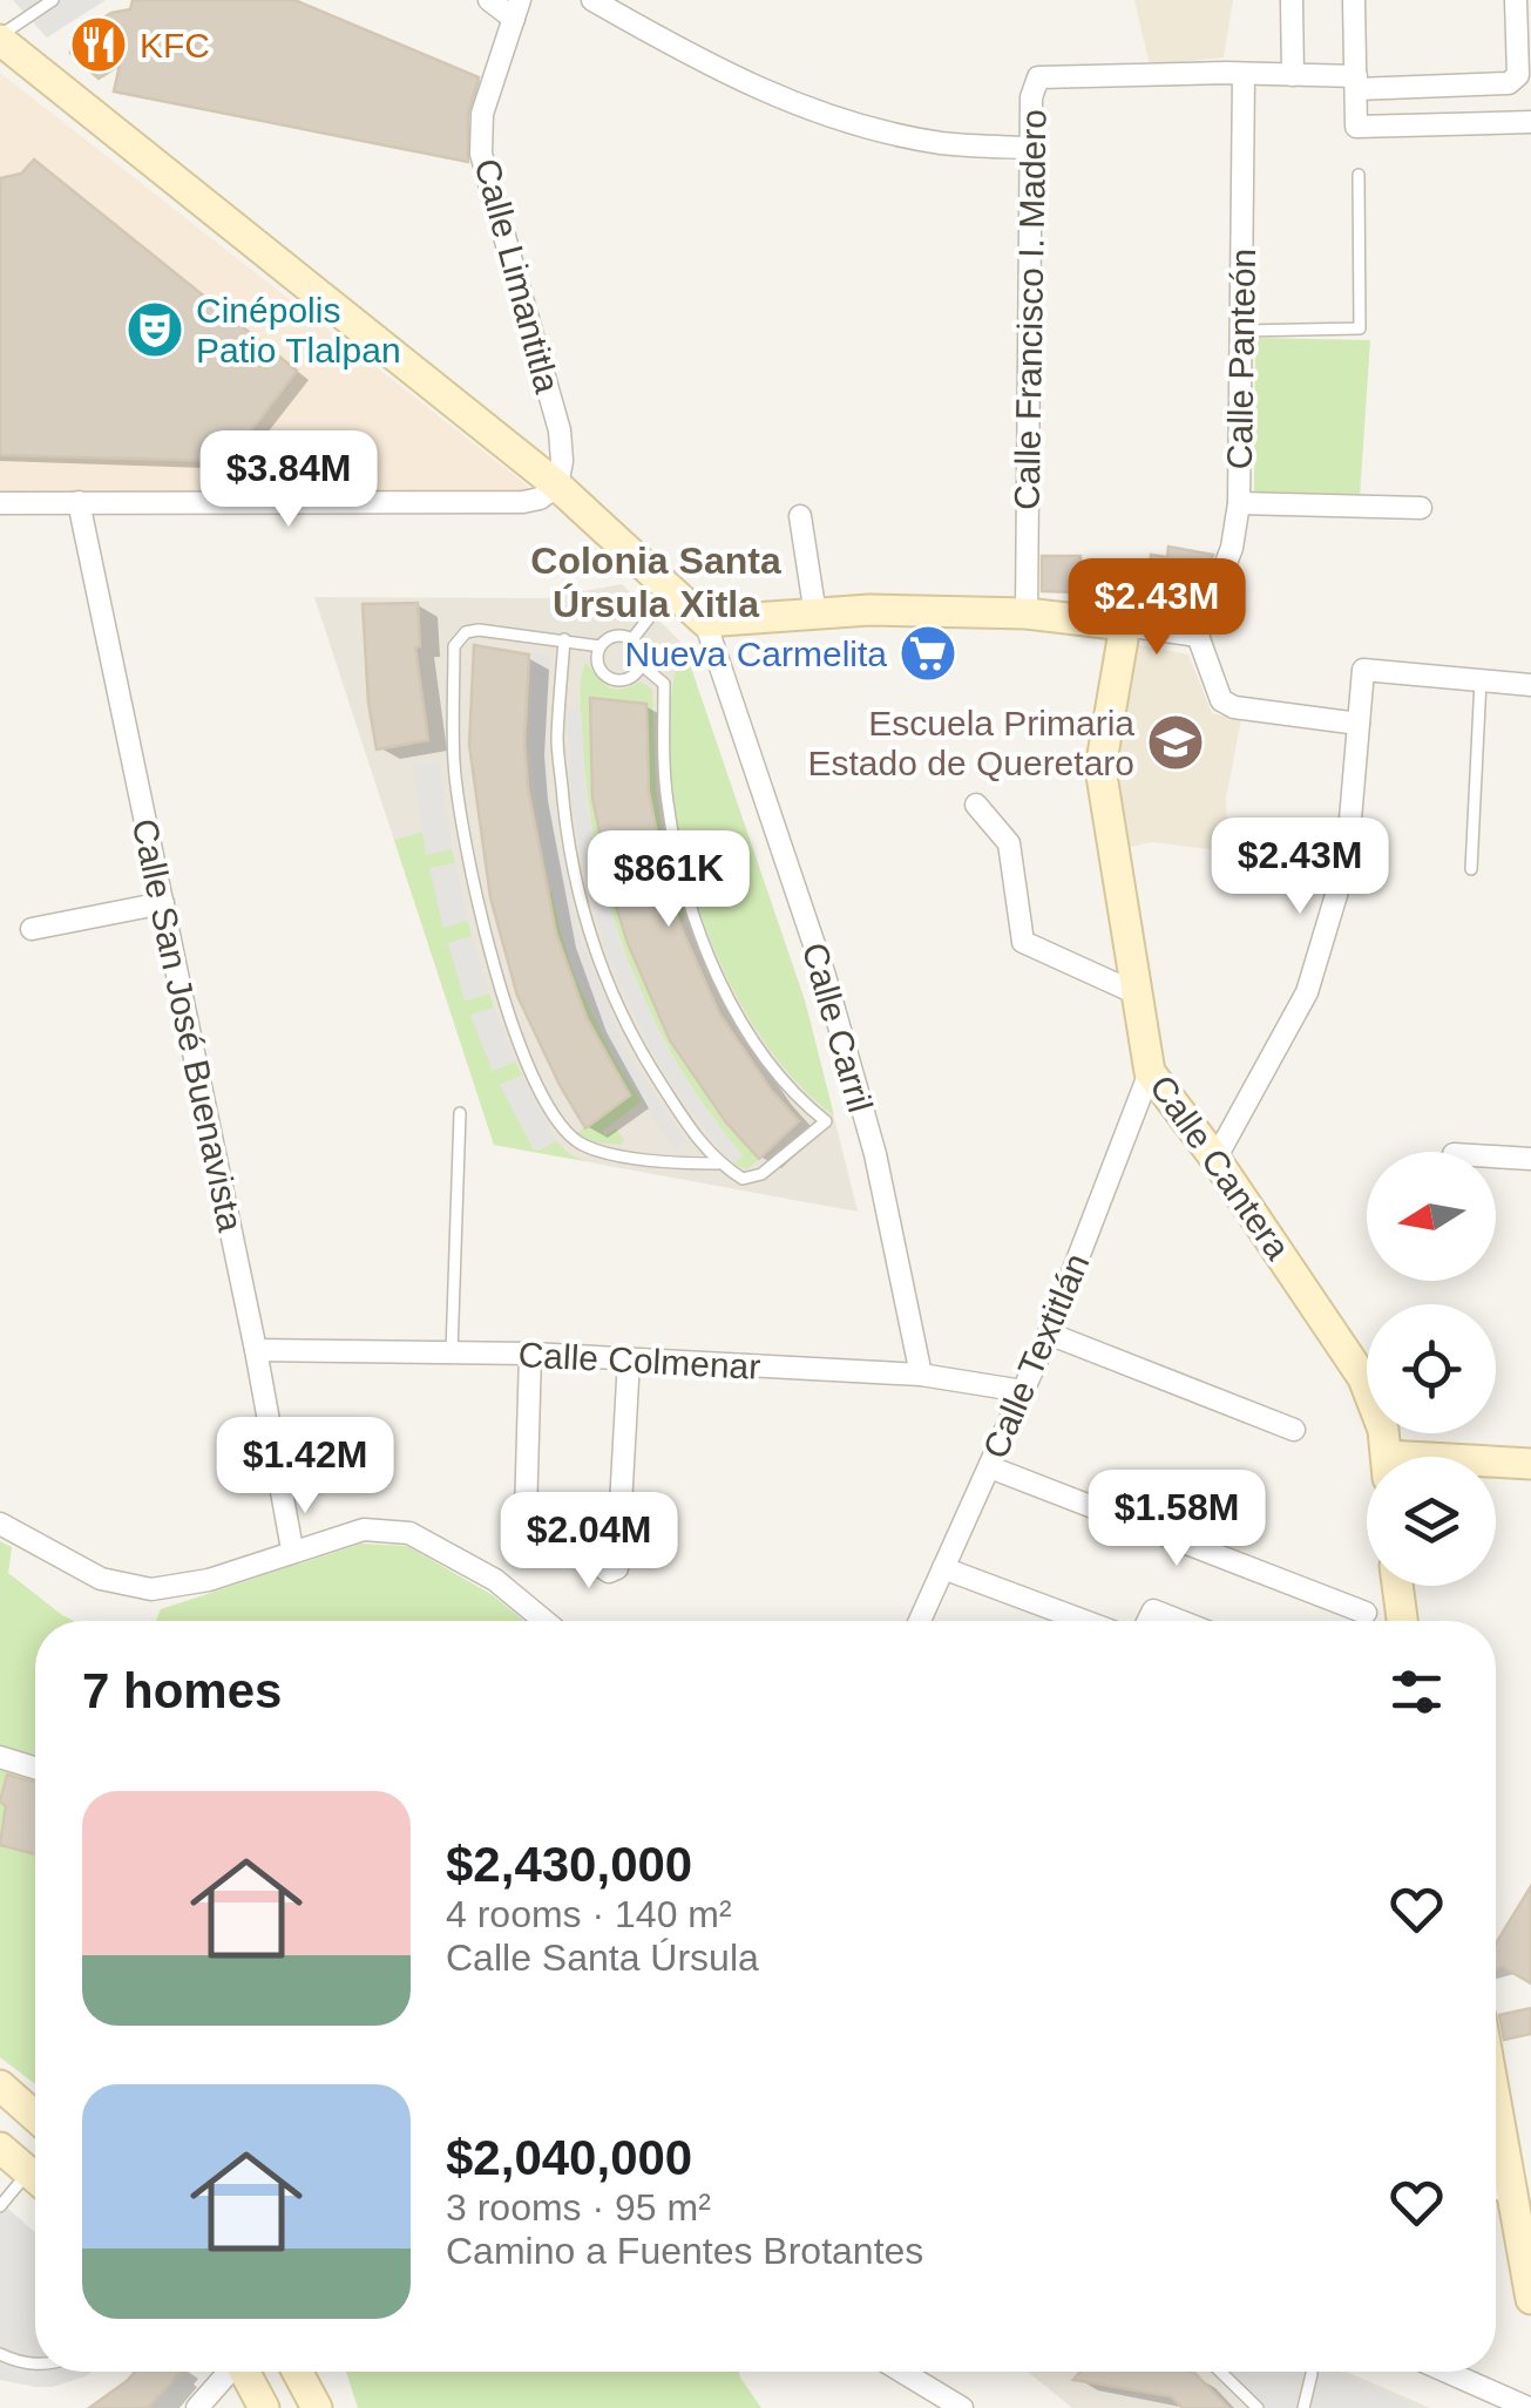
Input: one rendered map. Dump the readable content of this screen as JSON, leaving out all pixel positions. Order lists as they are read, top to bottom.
{
  "streets": {
    "street": [
      "Calle Limantitla",
      "Calle Francisco I. Madero",
      "Calle Panteón",
      "Calle San José Buenavista",
      "Calle Carril",
      "Calle Cantera",
      "Calle Textitlán",
      "Calle Colmenar"
    ]
  },
  "crossings": [
    ["Calle Francisco I. Madero", "Calle Panteón"],
    ["Calle San José Buenavista", "Calle Colmenar"],
    ["Calle Carril", "Calle Colmenar"],
    ["Calle Cantera", "Calle Textitlán"],
    ["Calle Textitlán", "Calle Colmenar"]
  ],
  "districts": ["Colonia Santa Úrsula Xitla"],
  "places": {
    "restaurant": ["KFC"],
    "theatre": ["Cinépolis Patio Tlalpan"],
    "supermarket": ["Nueva Carmelita"],
    "school or university": ["Escuela Primaria Estado de Queretaro"]
  },
  "north": "left",
  "page": {
    "price": [
      "$3.84M",
      "$2.43M",
      "$2.43M",
      "$861K",
      "$1.42M",
      "$1.58M",
      "$2.04M"
    ],
    "heading": "7 homes",
    "list": [
      {
        "name": "$2,430,000",
        "note": "4 rooms · 140 m² · Calle Santa Úrsula"
      },
      {
        "name": "$2,040,000",
        "note": "3 rooms · 95 m² · Camino a Fuentes Brotantes"
      }
    ]
  }
}
